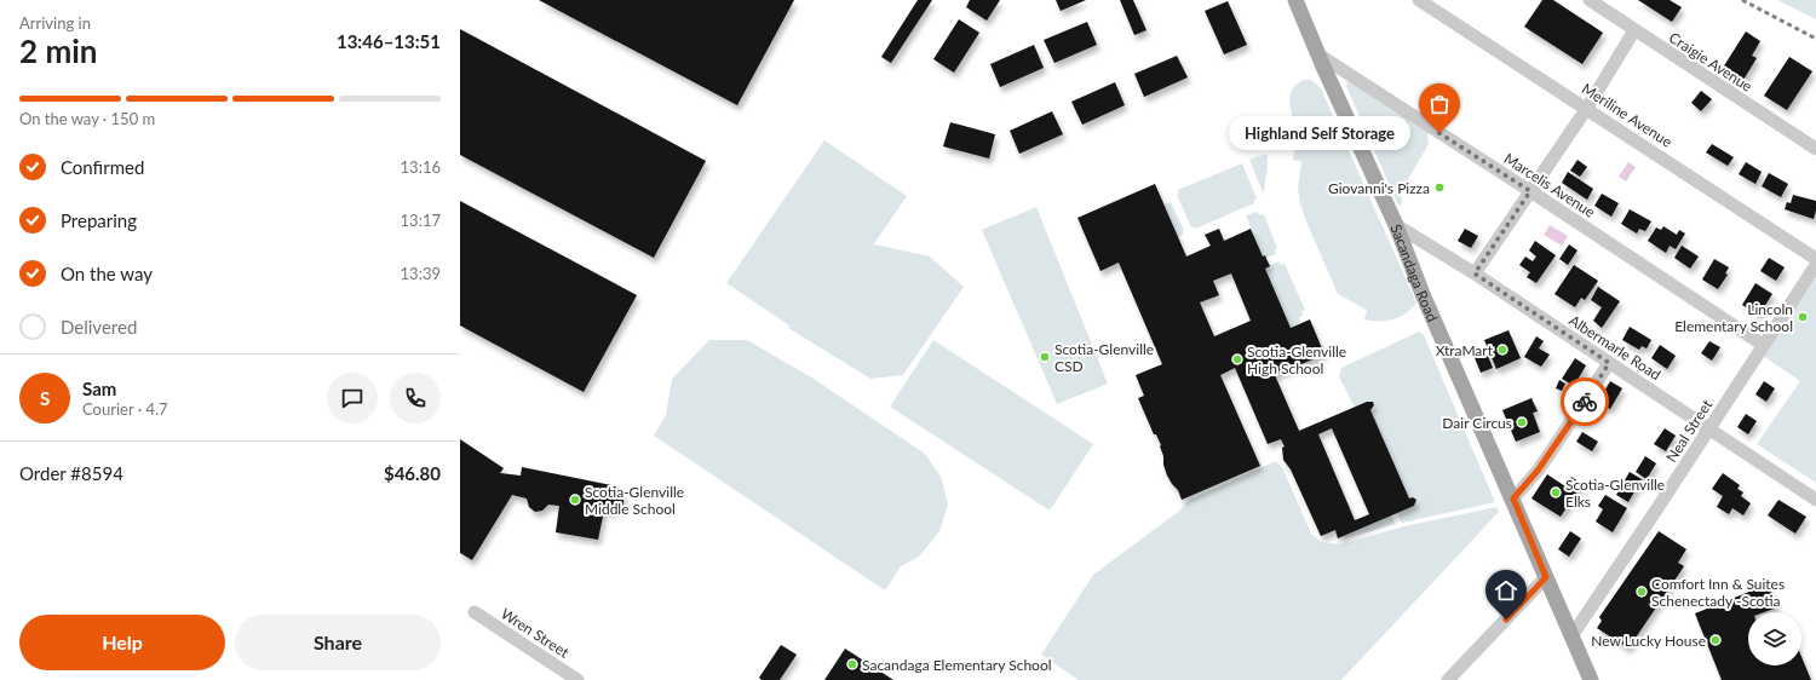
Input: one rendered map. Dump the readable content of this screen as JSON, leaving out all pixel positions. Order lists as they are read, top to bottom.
{
  "streets": {
    "main road": ["Sacandaga Road"],
    "street": [
      "Craigie Avenue",
      "Meriline Avenue",
      "Marcelis Avenue",
      "Albermarle Road",
      "Neal Street",
      "Wren Street"
    ]
  },
  "crossings": [
    ["Marcelis Avenue", "Sacandaga Road"],
    ["Marcelis Avenue", "Neal Street"],
    ["Sacandaga Road", "Albermarle Road"],
    ["Sacandaga Road", "Neal Street"],
    ["Albermarle Road", "Neal Street"]
  ],
  "places": [
    "Highland Self Storage",
    "Giovanni's Pizza",
    "Lincoln Elementary School",
    "XtraMart",
    "Scotia-Glenville CSD",
    "Scotia-Glenville High School",
    "Dair Circus",
    "Scotia-Glenville Elks",
    "Scotia-Glenville Middle School",
    "Comfort Inn & Suites Schenectady -Scotia",
    "New Lucky House",
    "Sacandaga Elementary School"
  ],
  "page": {
    "heading": ["2 min", "Arriving in", "13:46–13:51"],
    "panel": [
      "Sam",
      "Courier · 4.7",
      "Order #8594",
      "$46.80"
    ],
    "bar": "On the way · 150 m",
    "bubble": "Highland Self Storage",
    "list": [
      ["Confirmed", "13:16"],
      ["Preparing", "13:17"],
      ["On the way", "13:39"],
      "Delivered"
    ],
    "round": "S",
    "buttons": ["Help", "Share"]
  }
}
